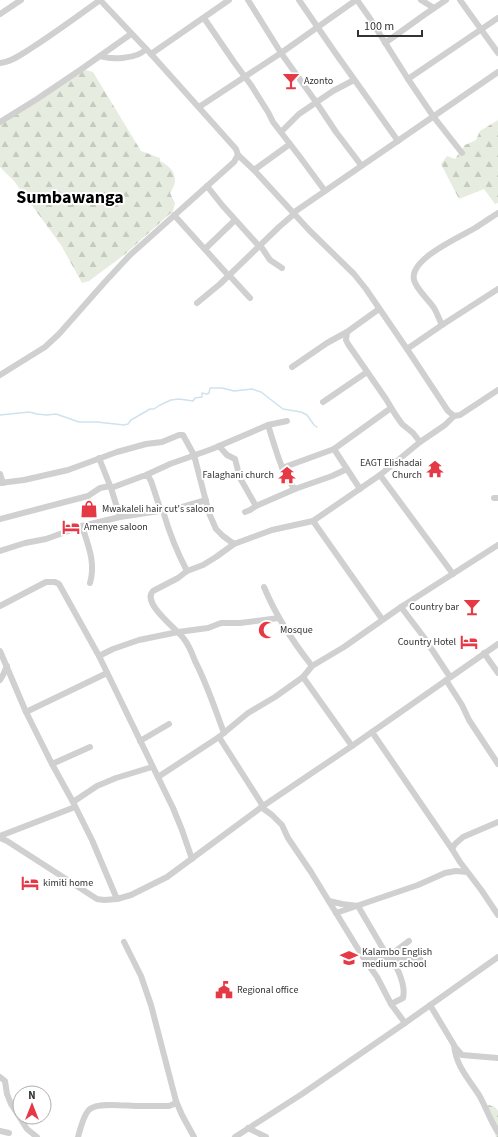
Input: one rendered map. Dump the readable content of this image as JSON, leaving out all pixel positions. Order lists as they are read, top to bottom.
{
  "districts": ["Sumbawanga"],
  "places": {
    "bar": ["Azonto", "Country bar"],
    "temple": ["EAGT Elishadai Church", "Falaghani church"],
    "shop": ["Mwakaleli hair cut's saloon"],
    "hotel": ["Amenye saloon", "Country Hotel", "kimiti home"],
    "mosque": ["Mosque"],
    "school or university": ["Kalambo English medium school"],
    "public building": ["Regional office"]
  },
  "scale_bar": "100 m",
  "north": "top"
}
